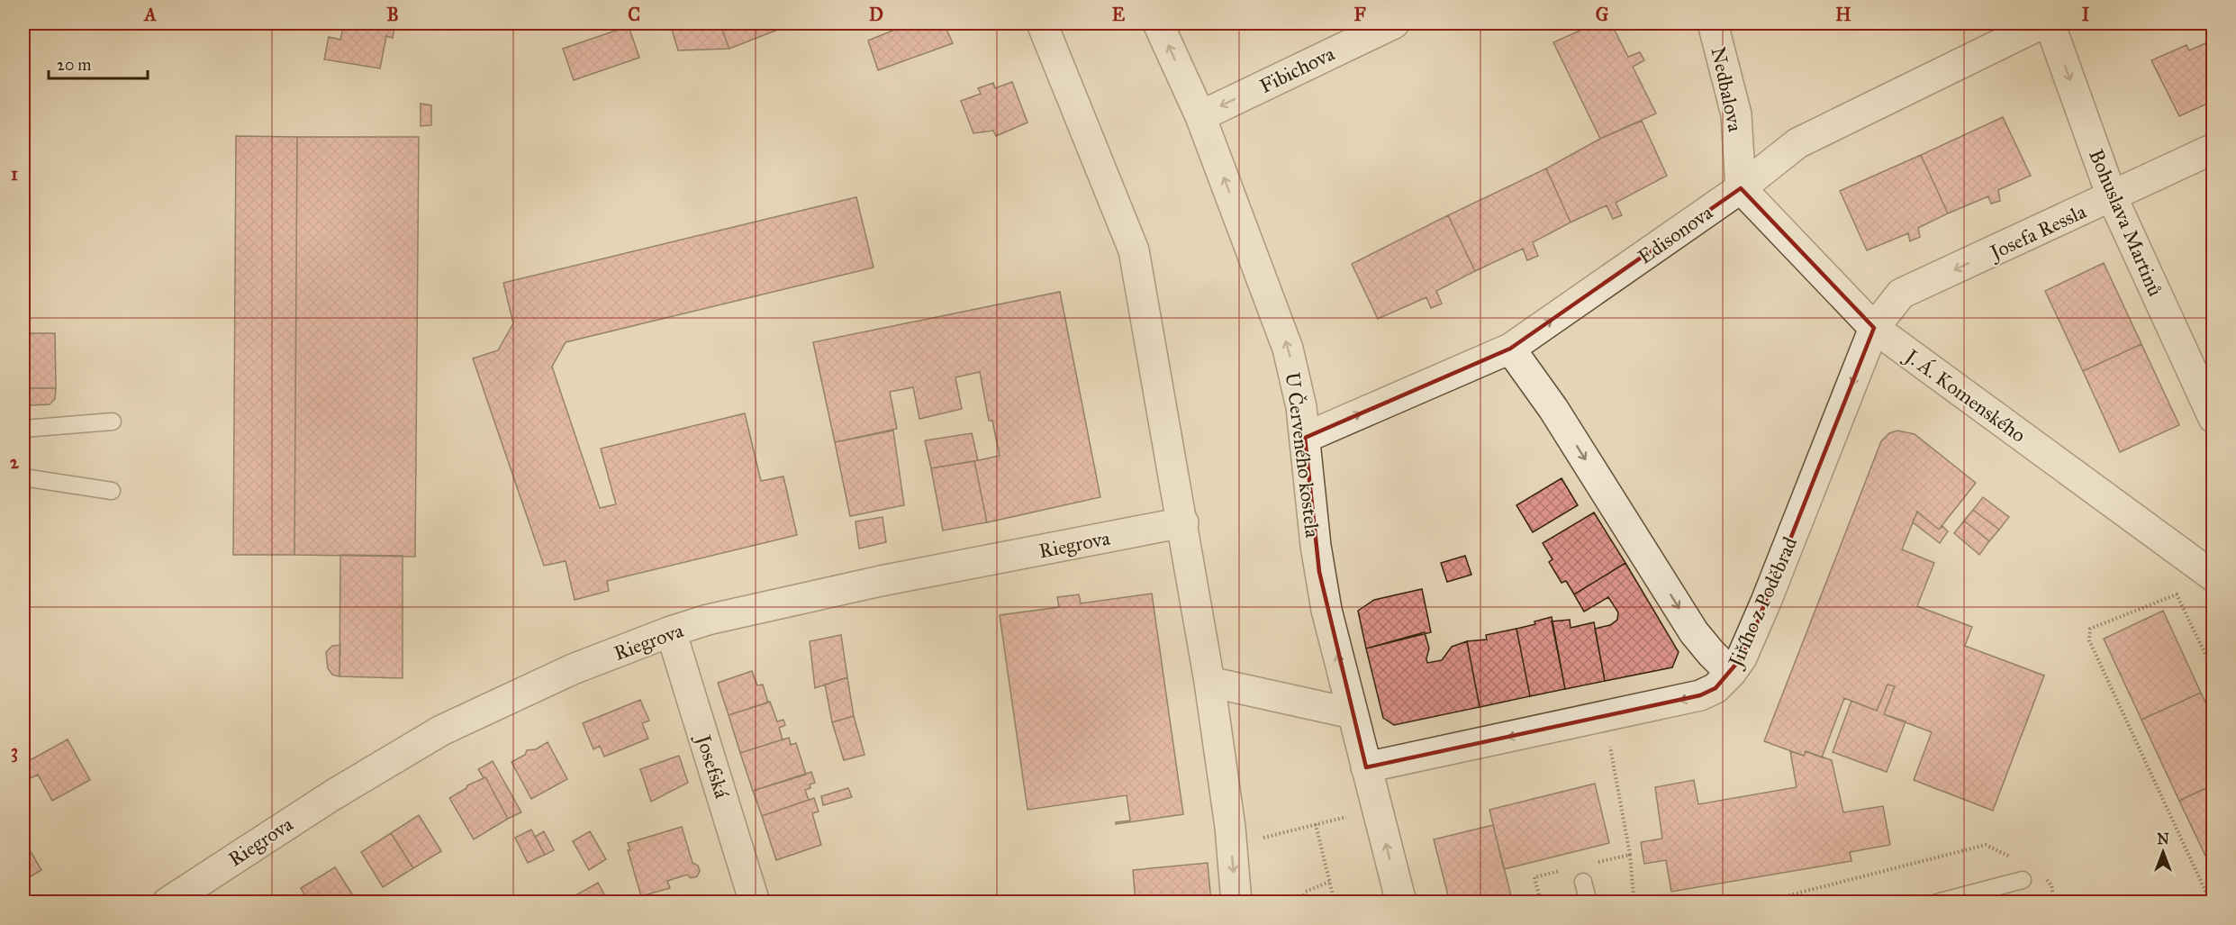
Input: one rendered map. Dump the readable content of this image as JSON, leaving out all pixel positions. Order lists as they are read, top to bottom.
{
  "streets": {
    "street": [
      "Fibichova",
      "Nedbalova",
      "Bohuslava Martinů",
      "Josefa Ressla",
      "Edisonova",
      "J. Á. Komenského",
      "U Červeného kostela",
      "Riegrova",
      "Jiřího z Poděbrad",
      "Josefská"
    ]
  },
  "crossings": [
    ["Fibichova", "U Červeného kostela"],
    ["Nedbalova", "Edisonova"],
    ["Nedbalova", "J. Á. Komenského"],
    ["Bohuslava Martinů", "Josefa Ressla"],
    ["Josefa Ressla", "J. Á. Komenského"],
    ["Josefa Ressla", "Jiřího z Poděbrad"],
    ["Edisonova", "J. Á. Komenského"],
    ["Edisonova", "U Červeného kostela"],
    ["J. Á. Komenského", "Jiřího z Poděbrad"],
    ["U Červeného kostela", "Jiřího z Poděbrad"],
    ["Riegrova", "Josefská"]
  ],
  "one_way": [
    "Fibichova",
    "Bohuslava Martinů",
    "Josefa Ressla",
    "Edisonova",
    "Jiřího z Poděbrad"
  ],
  "scale_bar": "20 m",
  "north": "top",
  "grid": {
    "columns": [
      "A",
      "B",
      "C",
      "D",
      "E",
      "F",
      "G",
      "H",
      "I"
    ],
    "rows": ["1", "2", "3"]
  }
}
